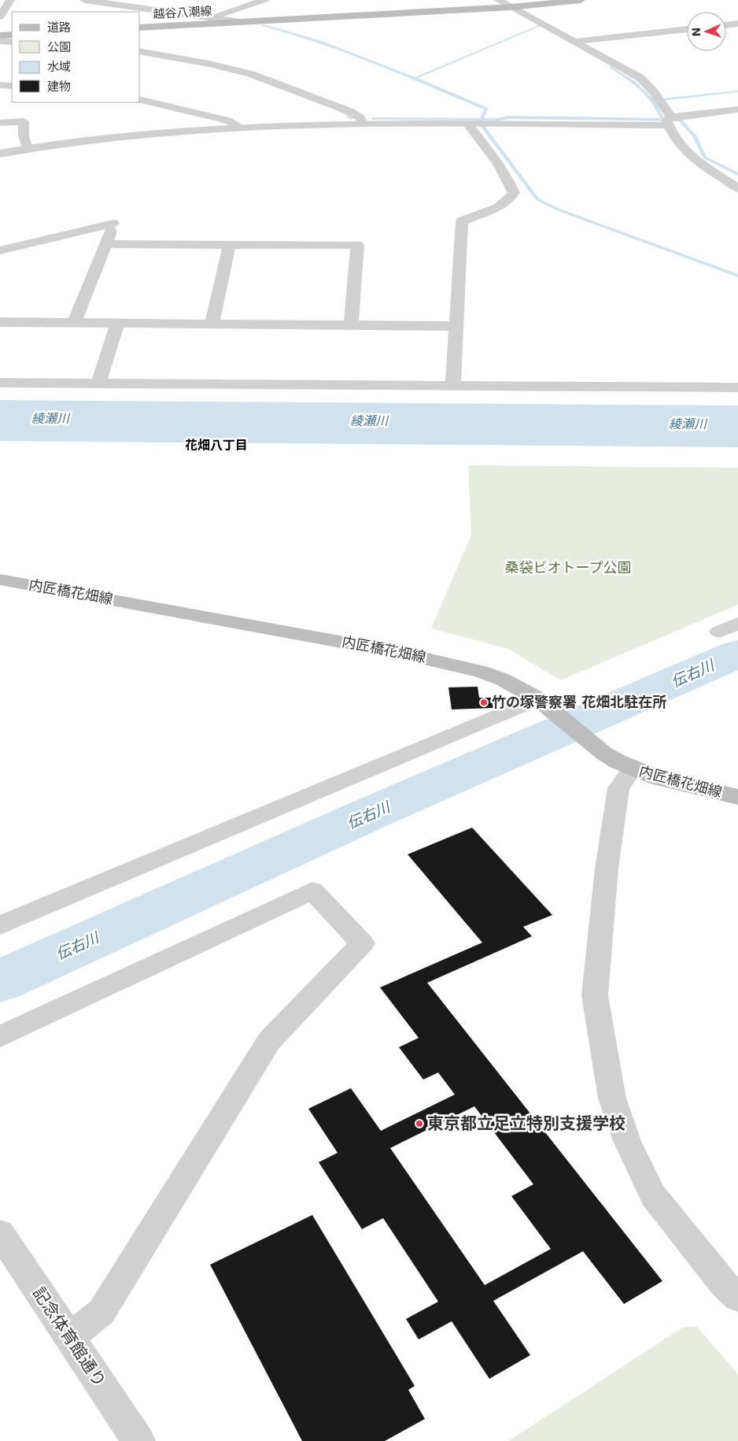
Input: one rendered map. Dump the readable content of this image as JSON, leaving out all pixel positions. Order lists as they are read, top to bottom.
{
  "streets": {
    "main road": ["越谷八潮線", "内匠橋花畑線"],
    "street": ["記念体育館通り"]
  },
  "districts": ["花畑八丁目"],
  "water": ["綾瀬川", "伝右川"],
  "parks": ["桑袋ビオトープ公園"],
  "places": ["竹の塚警察署 花畑北駐在所", "東京都立足立特別支援学校"],
  "legend": [
    "道路",
    "公園",
    "水域",
    "建物"
  ],
  "north": "left"
}
